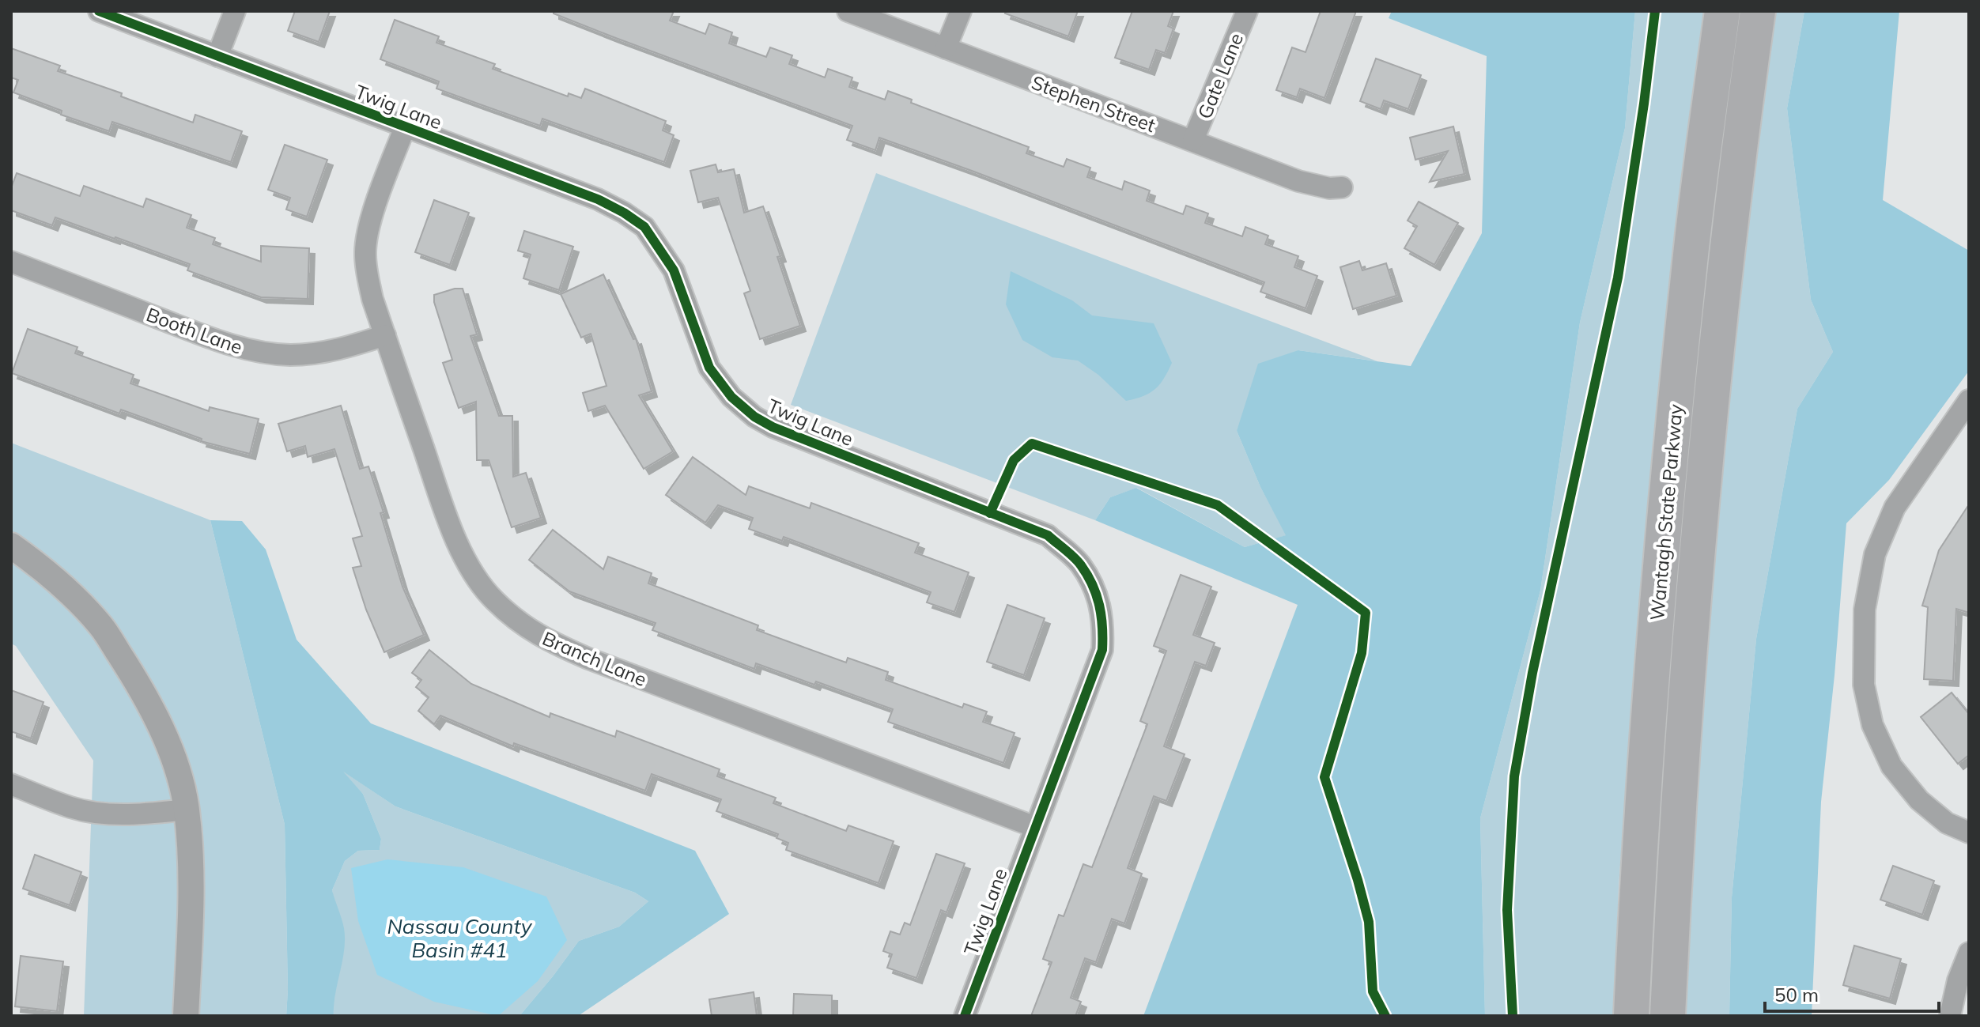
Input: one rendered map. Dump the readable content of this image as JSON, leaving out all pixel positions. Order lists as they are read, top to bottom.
{
  "streets": {
    "highway": ["Wantagh State Parkway"],
    "street": [
      "Gate Lane",
      "Stephen Street",
      "Twig Lane",
      "Booth Lane",
      "Branch Lane"
    ]
  },
  "crossings": [
    ["Gate Lane", "Stephen Street"],
    ["Twig Lane", "Branch Lane"],
    ["Booth Lane", "Branch Lane"]
  ],
  "water": ["Nassau County Basin #41"],
  "scale_bar": "50 m"
}
